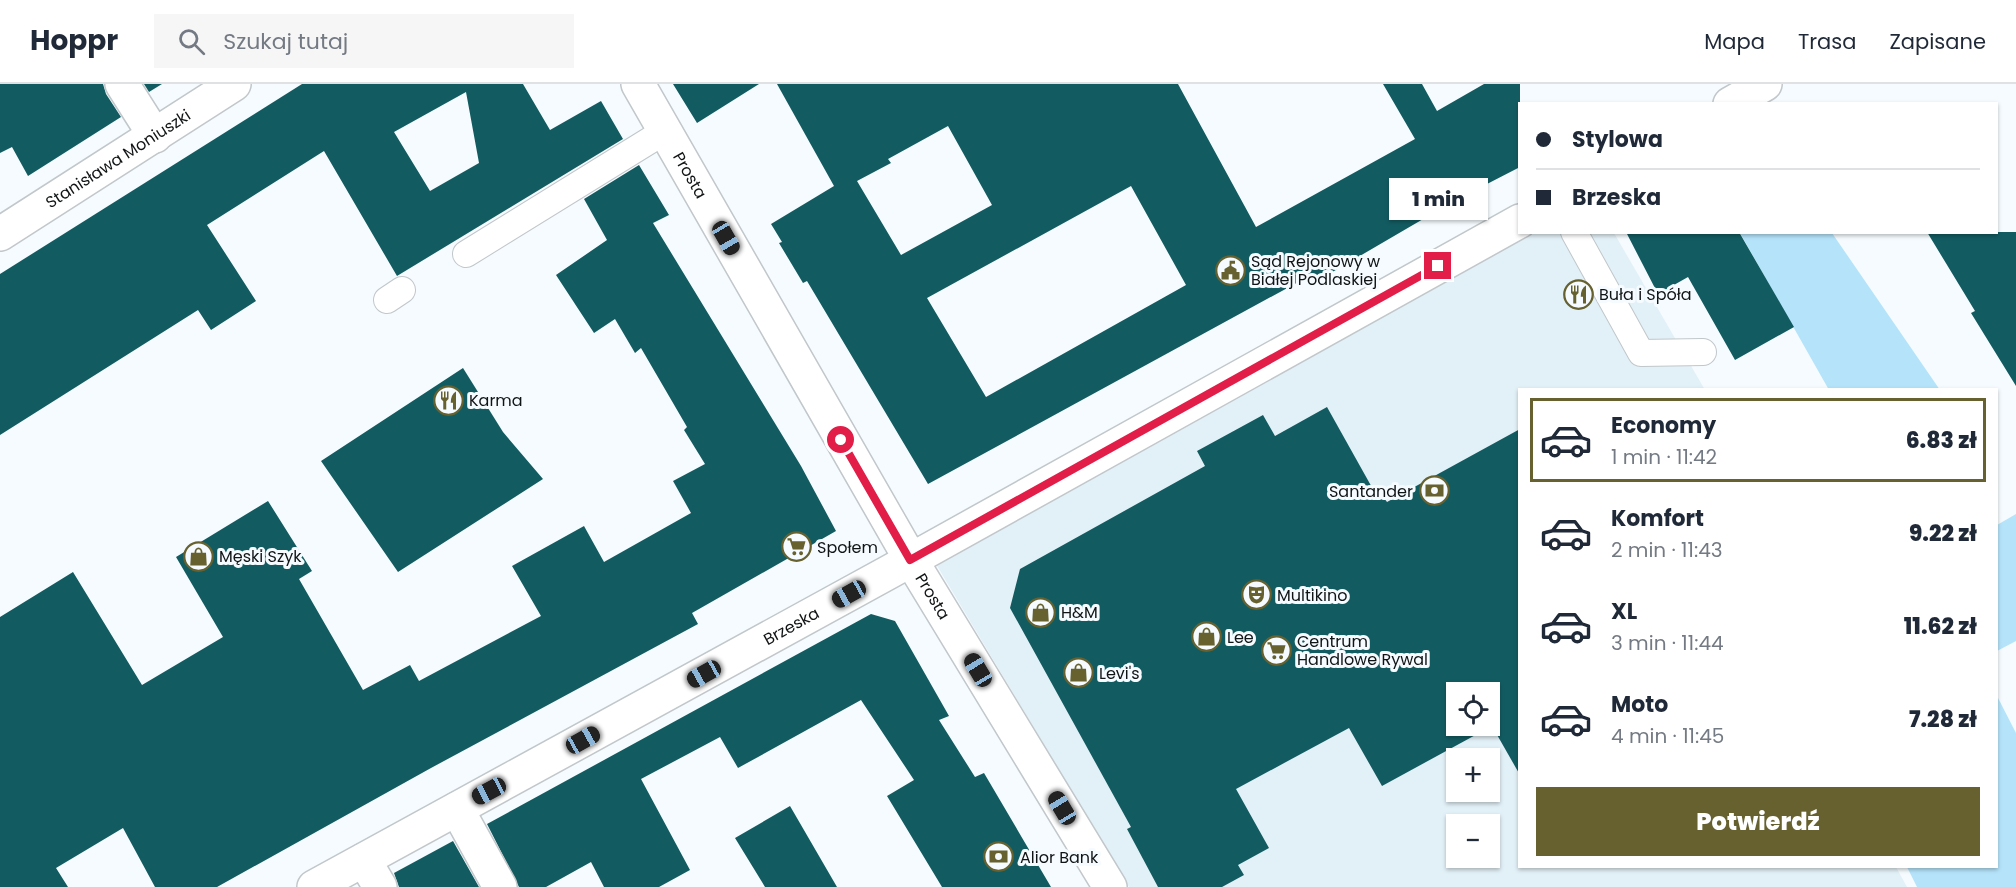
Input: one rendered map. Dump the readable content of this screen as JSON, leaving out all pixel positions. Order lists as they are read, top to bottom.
{
  "streets": {
    "street": ["Stanisława Moniuszki", "Prosta", "Brzeska"]
  },
  "crossings": [
    ["Prosta", "Brzeska"]
  ],
  "places": {
    "public building": ["Sąd Rejonowy w Białej Podlaskiej"],
    "restaurant": ["Buła i Spóła", "Karma"],
    "bank": ["Santander", "Alior Bank"],
    "supermarket": ["Społem", "Centrum Handlowe Rywal"],
    "shop": [
      "Męski Szyk",
      "H&M",
      "Lee",
      "Levi's"
    ],
    "theatre": ["Multikino"]
  },
  "page": {
    "header": "Hoppr",
    "search": "Szukaj tutaj",
    "nav": ["Mapa", "Trasa", "Zapisane"],
    "banner": ["Stylowa", "Brzeska"],
    "bubble": "1 min",
    "list": [
      {
        "name": "Economy",
        "note": "1 min · 11:42",
        "value": "6.83 zł"
      },
      {
        "name": "Komfort",
        "note": "2 min · 11:43",
        "value": "9.22 zł"
      },
      {
        "name": "XL",
        "note": "3 min · 11:44",
        "value": "11.62 zł"
      },
      {
        "name": "Moto",
        "note": "4 min · 11:45",
        "value": "7.28 zł"
      }
    ],
    "map_buttons": ["+", "−"],
    "buttons": "Potwierdź"
  }
}
